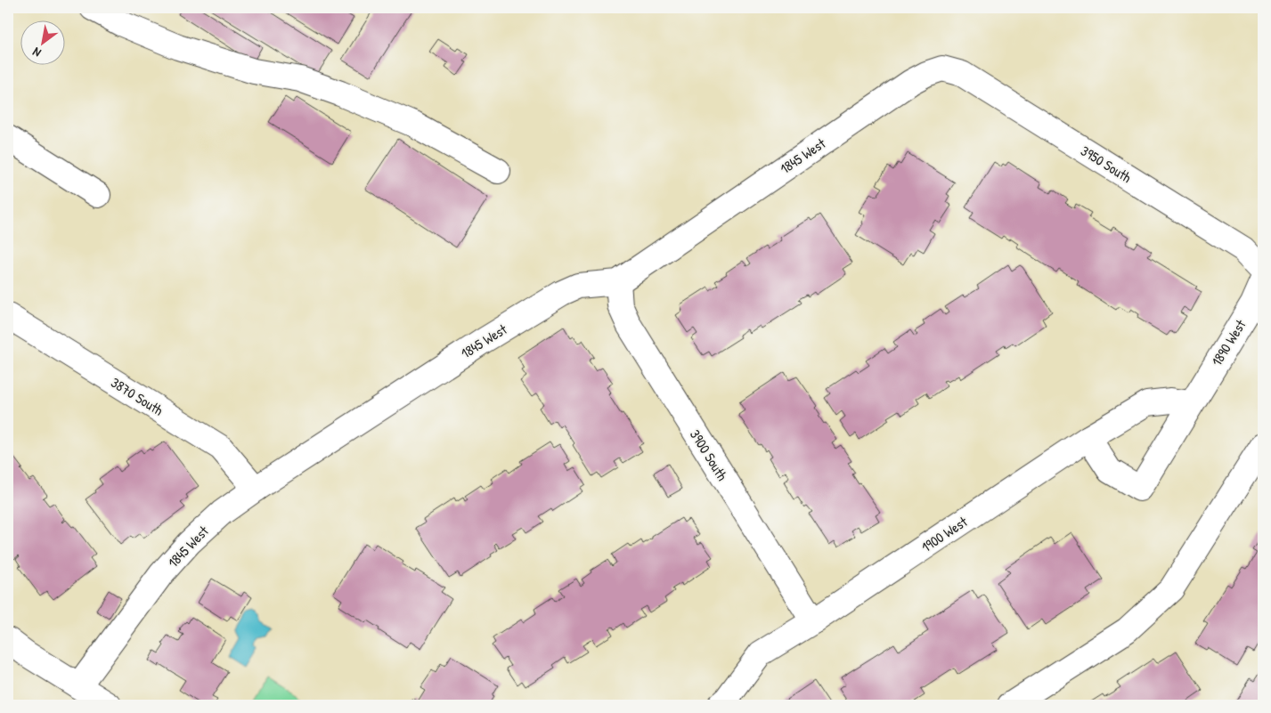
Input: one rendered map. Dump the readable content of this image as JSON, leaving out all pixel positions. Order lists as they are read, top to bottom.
{
  "streets": {
    "street": [
      "1845 West",
      "3950 South",
      "1890 West",
      "3870 South",
      "3900 South",
      "1900 West"
    ]
  },
  "crossings": [
    ["1845 West", "3950 South"],
    ["1845 West", "3870 South"],
    ["1845 West", "3900 South"],
    ["1890 West", "1900 West"],
    ["3900 South", "1900 West"]
  ],
  "north": "bottom left"
}
